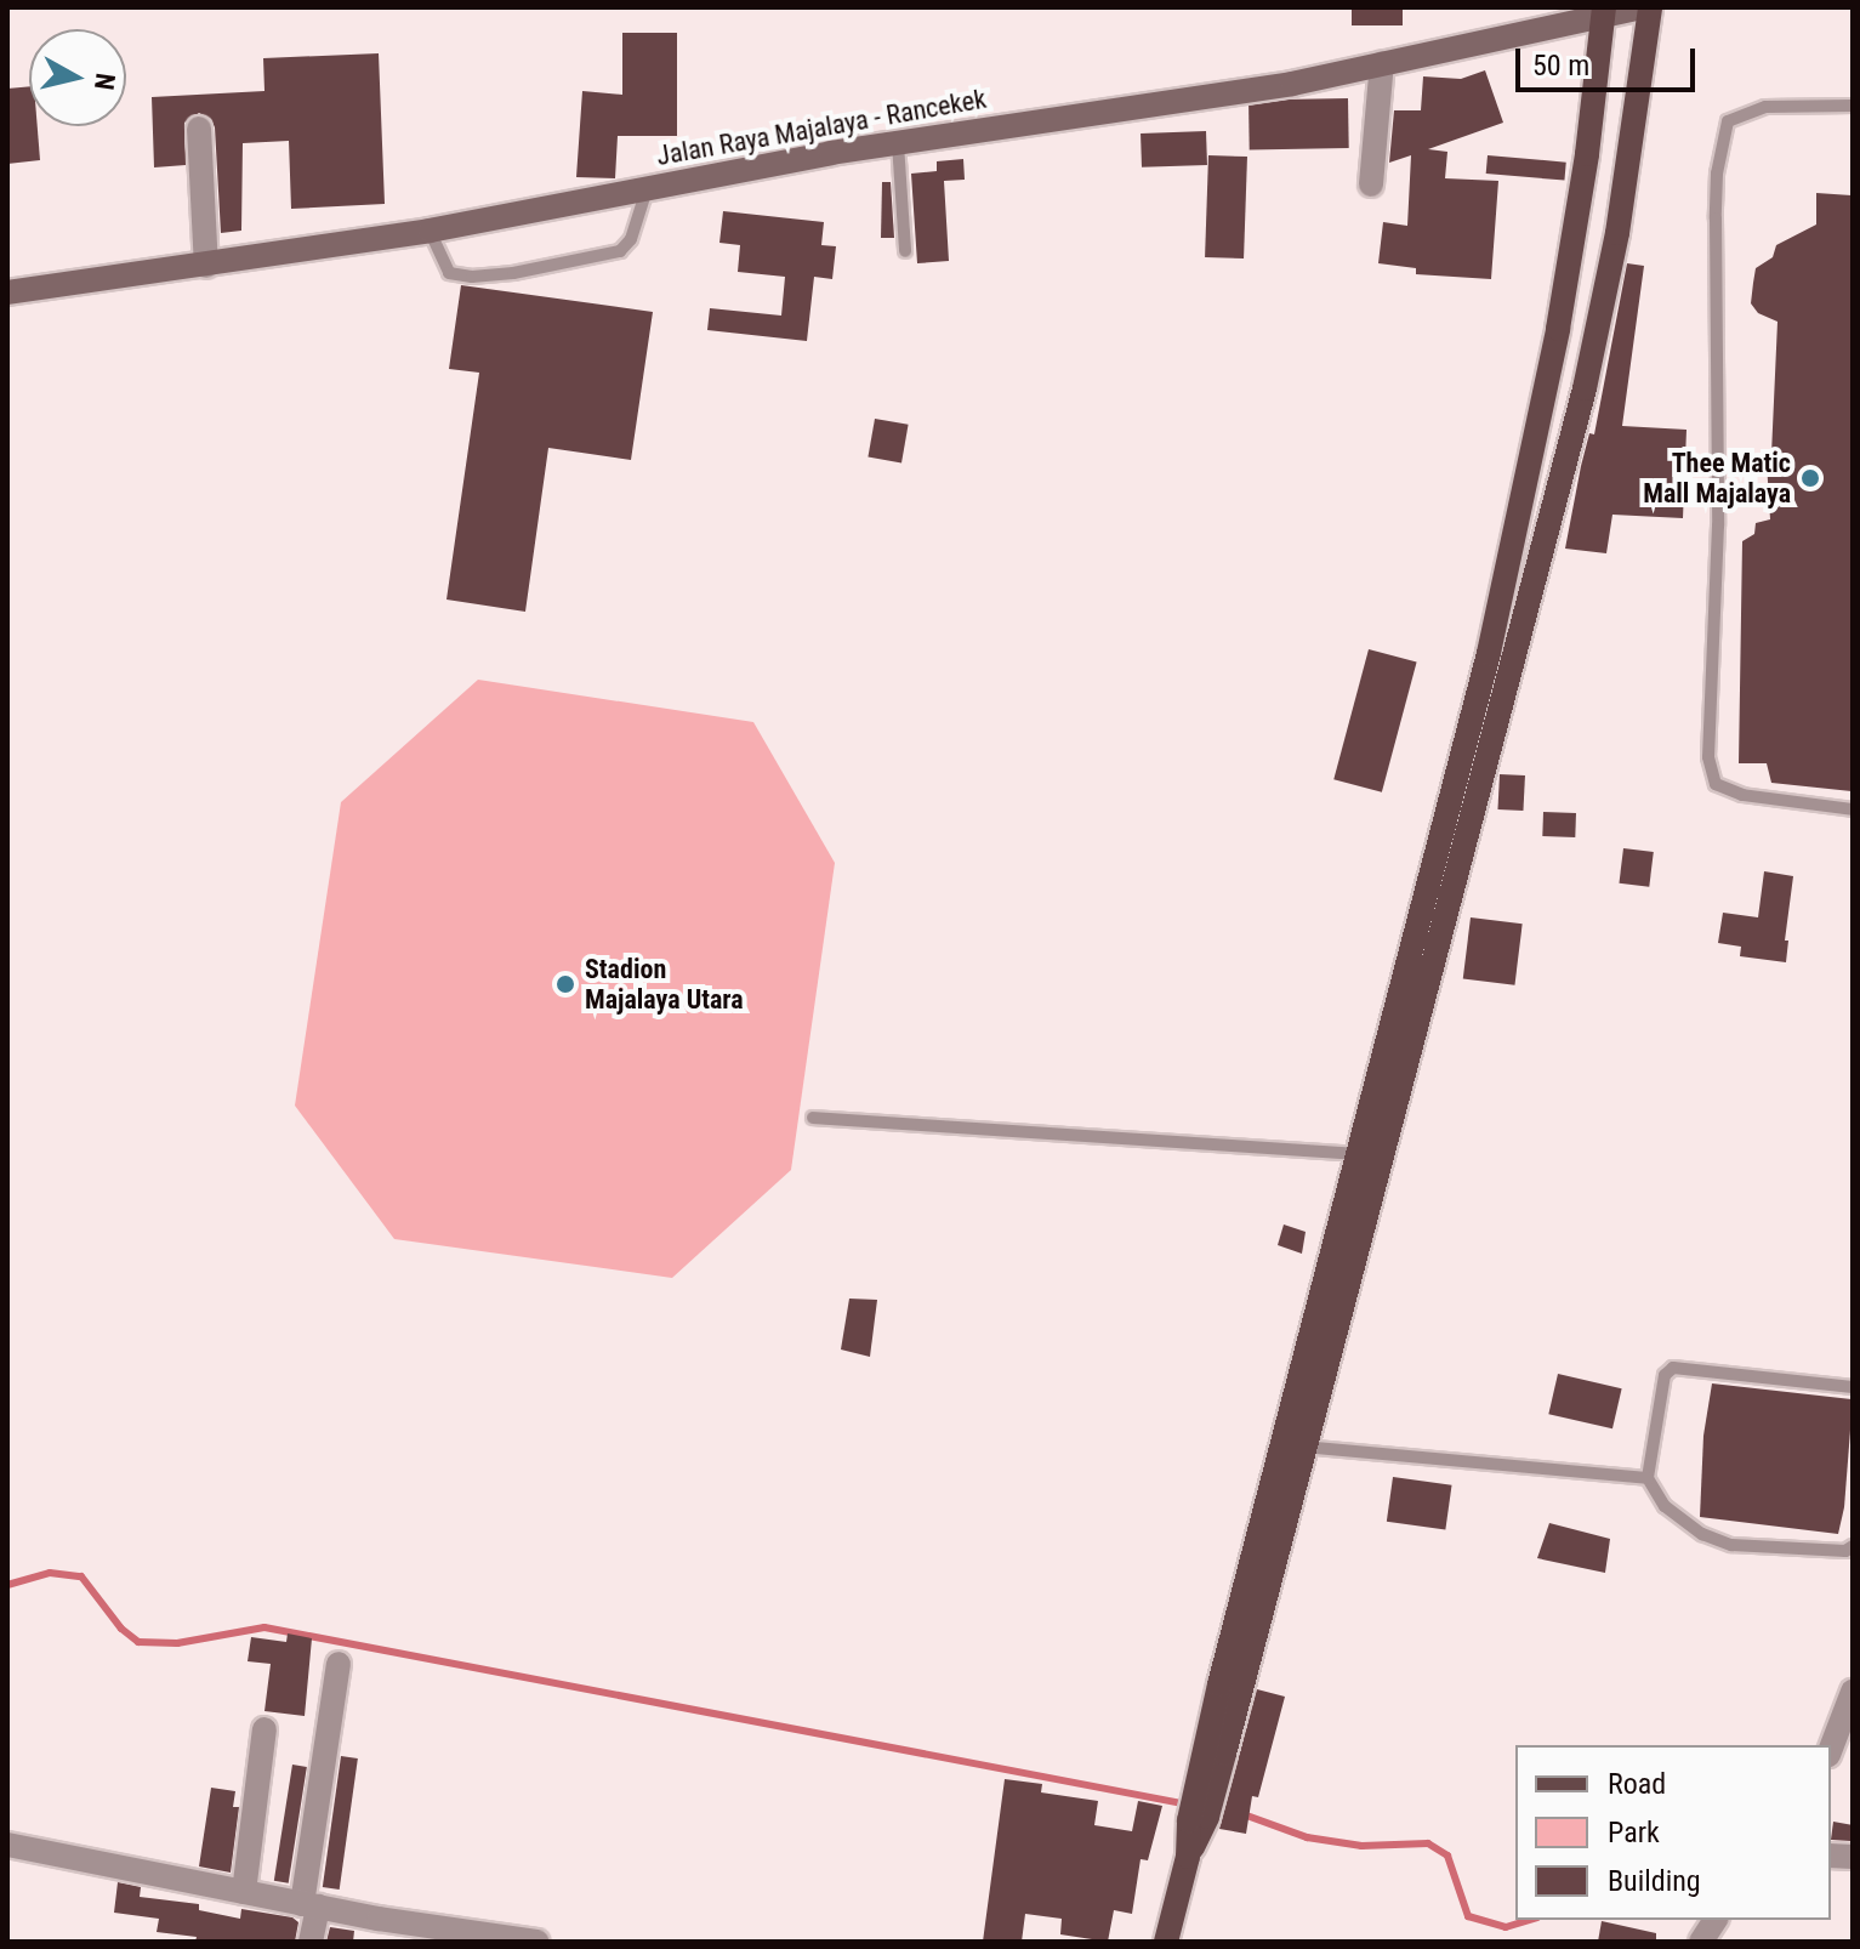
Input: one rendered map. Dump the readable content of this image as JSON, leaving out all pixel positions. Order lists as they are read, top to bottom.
{
  "streets": {
    "main road": ["Jalan Raya Majalaya - Rancekek"]
  },
  "places": ["Thee Matic Mall Majalaya", "Stadion Majalaya Utara"],
  "legend": ["Road", "Park", "Building"],
  "scale_bar": "50 m",
  "north": "right"
}
